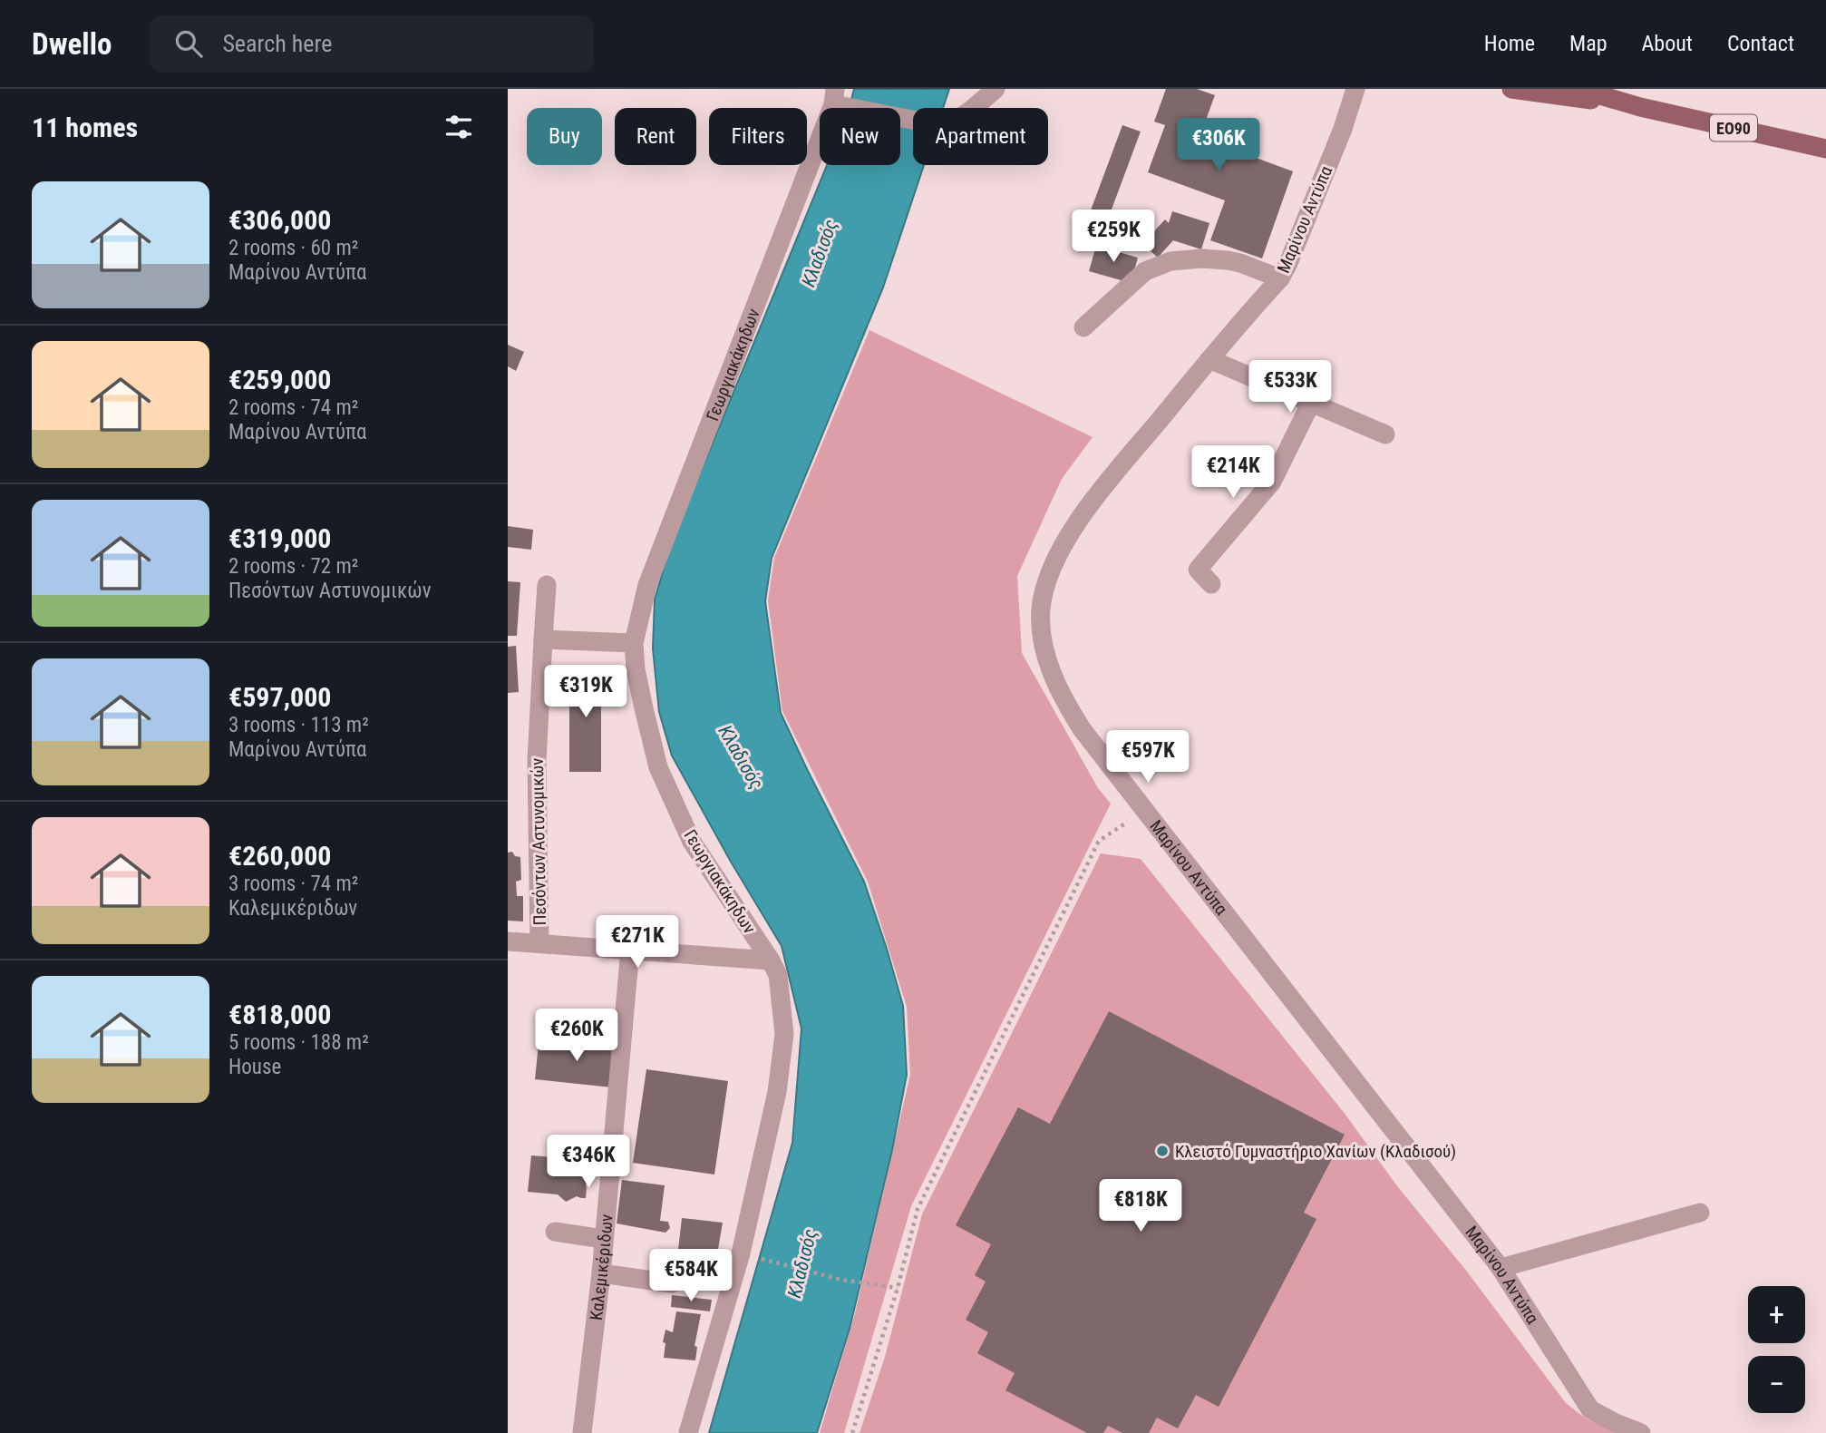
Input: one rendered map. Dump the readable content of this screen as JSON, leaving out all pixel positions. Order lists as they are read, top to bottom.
{
  "streets": {
    "main road": ["ΕΟ90"],
    "street": [
      "Μαρίνου Αντύπα",
      "Γεωργιακάκηδων",
      "Πεσόντων Αστυνομικών",
      "Καλεμικέριδων"
    ]
  },
  "water": ["Κλαδισός"],
  "places": ["Κλειστό Γυμναστήριο Χανίων (Κλαδισού)"],
  "page": {
    "header": "Dwello",
    "search": "Search here",
    "nav": [
      "Home",
      "Map",
      "About",
      "Contact"
    ],
    "heading": "11 homes",
    "chip": [
      "Buy",
      "Rent",
      "Filters",
      "New",
      "Apartment"
    ],
    "price": [
      "€306K",
      "€259K",
      "€533K",
      "€214K",
      "€319K",
      "€597K",
      "€271K",
      "€260K",
      "€346K",
      "€818K",
      "€584K"
    ],
    "list": [
      {
        "name": "€306,000",
        "note": "2 rooms · 60 m² · Μαρίνου Αντύπα"
      },
      {
        "name": "€259,000",
        "note": "2 rooms · 74 m² · Μαρίνου Αντύπα"
      },
      {
        "name": "€319,000",
        "note": "2 rooms · 72 m² · Πεσόντων Αστυνομικών"
      },
      {
        "name": "€597,000",
        "note": "3 rooms · 113 m² · Μαρίνου Αντύπα"
      },
      {
        "name": "€260,000",
        "note": "3 rooms · 74 m² · Καλεμικέριδων"
      },
      {
        "name": "€818,000",
        "note": "5 rooms · 188 m² · House"
      }
    ],
    "map_buttons": ["+", "−"]
  }
}
